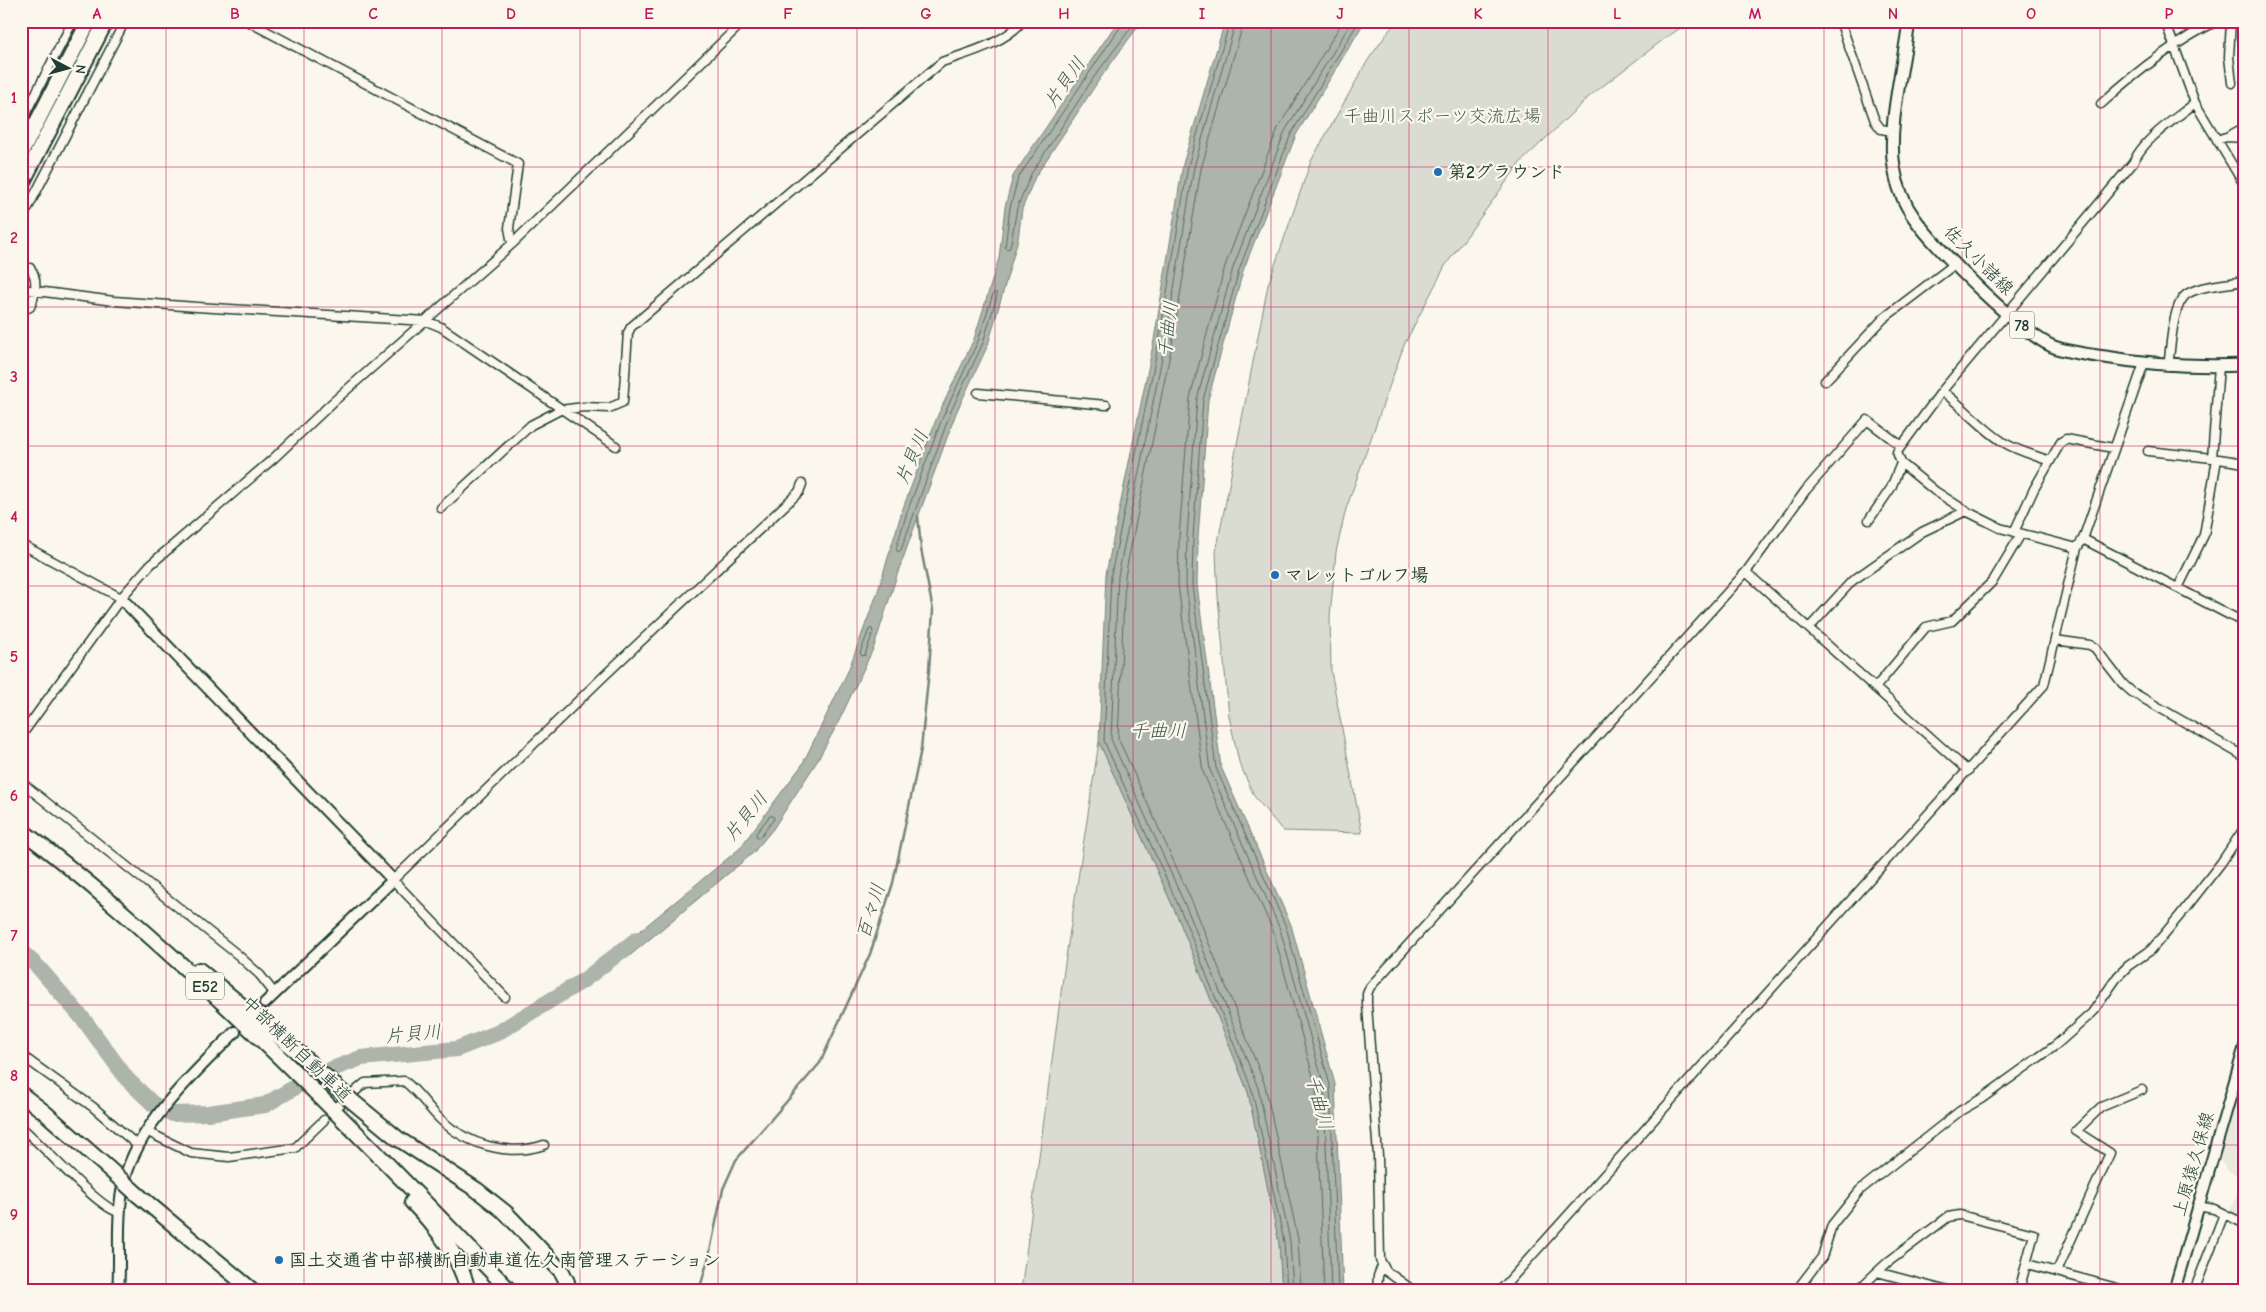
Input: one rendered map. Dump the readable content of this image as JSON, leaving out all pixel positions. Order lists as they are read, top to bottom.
{
  "streets": {
    "highway": ["E52", "中部横断自動車道"],
    "main road": ["佐久小諸線", "78"],
    "street": ["上原猿久保線"]
  },
  "water": ["片貝川", "千曲川", "百々川"],
  "parks": ["千曲川スポーツ交流広場"],
  "places": ["第2グラウンド", "マレットゴルフ場", "国土交通省中部横断自動車道佐久南管理ステーション"],
  "north": "right",
  "grid": {
    "columns": [
      "A",
      "B",
      "C",
      "D",
      "E",
      "F",
      "G",
      "H",
      "I",
      "J",
      "K",
      "L",
      "M",
      "N",
      "O",
      "P"
    ],
    "rows": [
      "1",
      "2",
      "3",
      "4",
      "5",
      "6",
      "7",
      "8",
      "9"
    ]
  }
}
